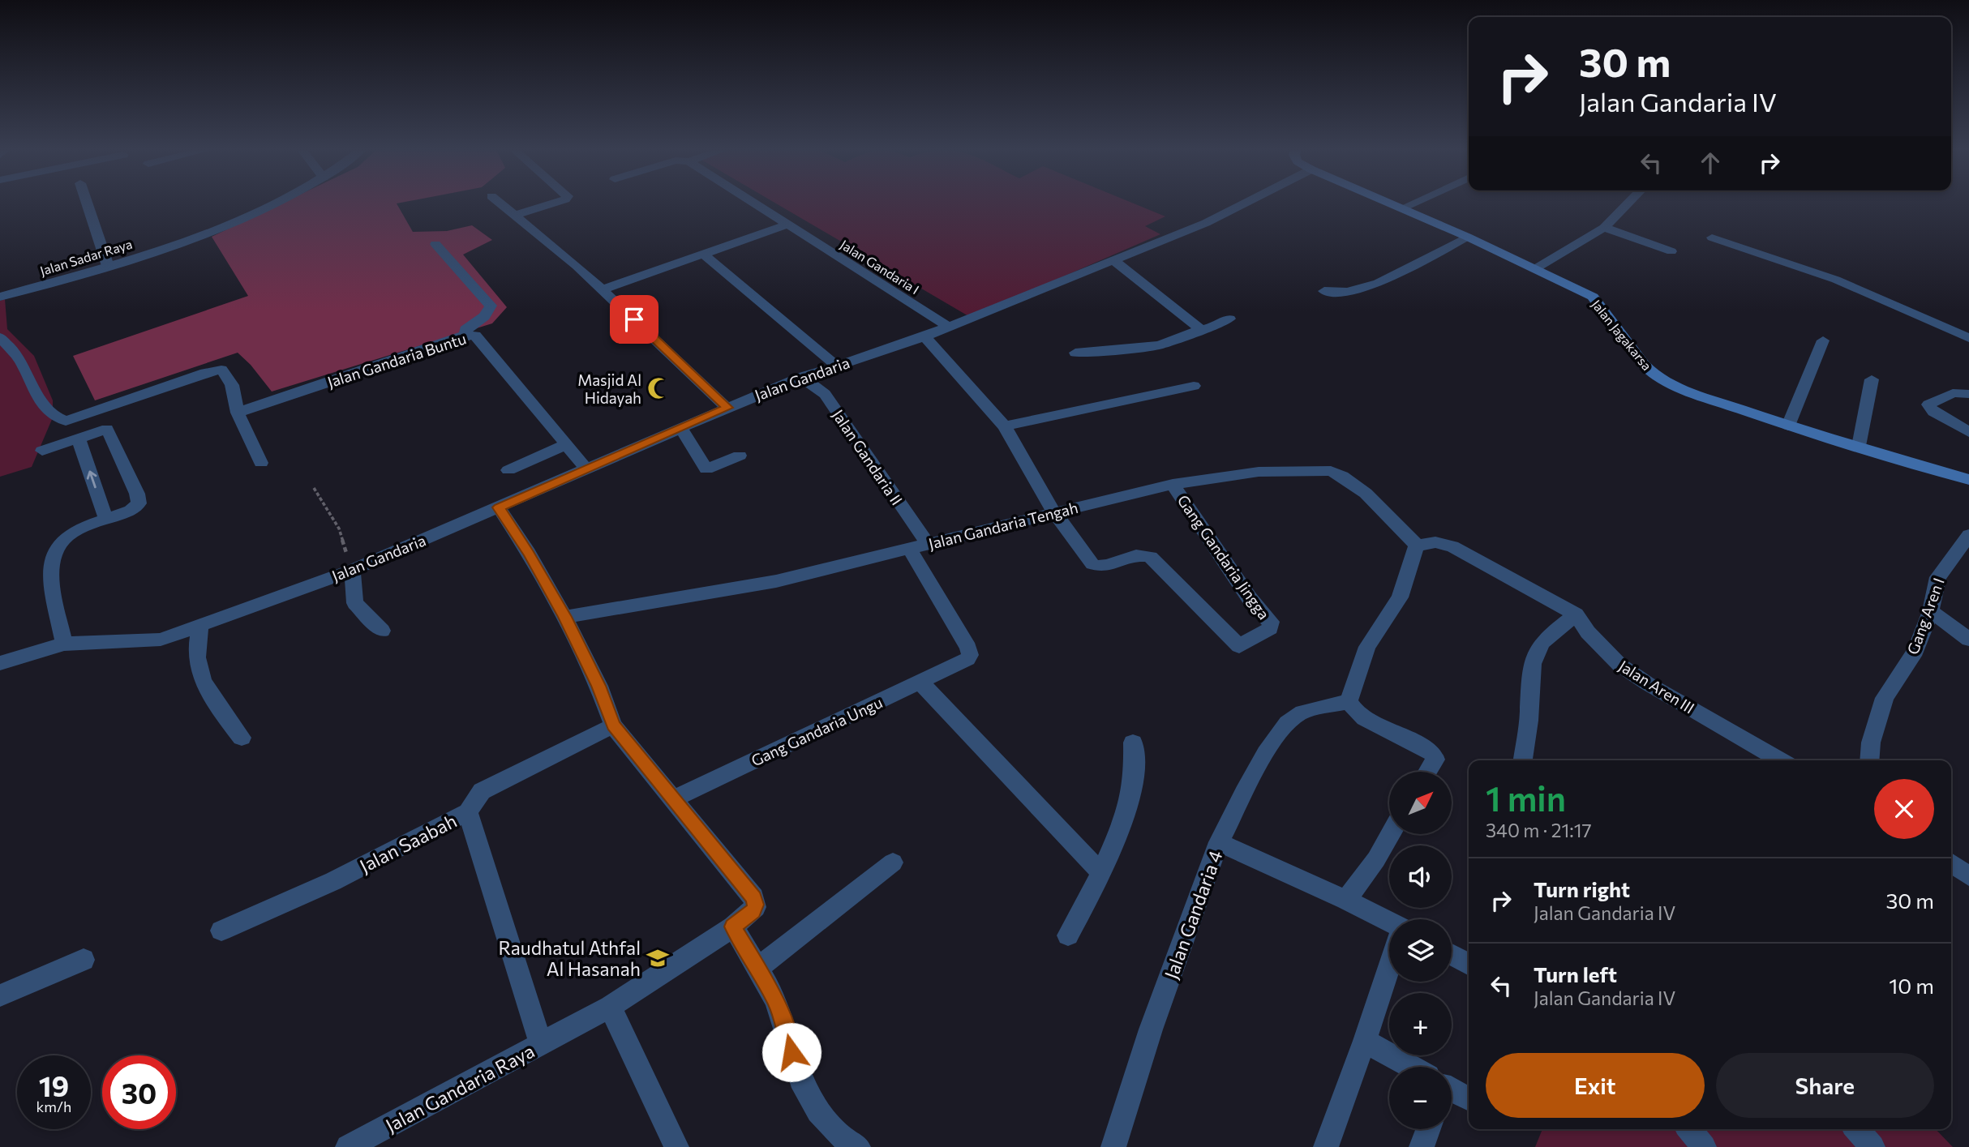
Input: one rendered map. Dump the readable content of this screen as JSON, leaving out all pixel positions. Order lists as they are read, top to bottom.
{
  "streets": {
    "main road": ["Jalan Jagakarsa"],
    "street": [
      "Jalan Sadar Raya",
      "Jalan Gandaria I",
      "Jalan Gandaria Buntu",
      "Jalan Gandaria",
      "Jalan Gandaria II",
      "Jalan Gandaria Tengah",
      "Gang Gandaria Jingga",
      "Gang Aren I",
      "Jalan Aren III",
      "Gang Gandaria Ungu",
      "Jalan Saabah",
      "Jalan Gandaria 4",
      "Jalan Gandaria Raya"
    ]
  },
  "crossings": [
    ["Jalan Gandaria I", "Jalan Gandaria"],
    ["Jalan Gandaria Buntu", "Jalan Gandaria"],
    ["Jalan Gandaria", "Jalan Gandaria II"],
    ["Jalan Gandaria", "Jalan Gandaria Raya"],
    ["Jalan Gandaria II", "Jalan Gandaria Tengah"],
    ["Jalan Gandaria Tengah", "Gang Gandaria Jingga"],
    ["Jalan Gandaria Tengah", "Jalan Aren III"],
    ["Jalan Gandaria Tengah", "Gang Gandaria Ungu"],
    ["Jalan Gandaria Tengah", "Jalan Gandaria Raya"],
    ["Gang Gandaria Ungu", "Jalan Gandaria Raya"],
    ["Jalan Saabah", "Jalan Gandaria Raya"]
  ],
  "places": {
    "mosque": ["Masjid Al Hidayah"],
    "school or university": ["Raudhatul Athfal Al Hasanah"]
  },
  "north": "top right",
  "page": {
    "turn": ["30 m", "Jalan Gandaria IV"],
    "heading": ["1 min", "340 m · 21:17"],
    "map_buttons": ["+", "−"],
    "list": [
      {
        "name": "Turn right",
        "note": "Jalan Gandaria IV",
        "value": "30 m"
      },
      {
        "name": "Turn left",
        "note": "Jalan Gandaria IV",
        "value": "10 m"
      }
    ],
    "buttons": ["Exit", "Share"],
    "speed": "19 km/h",
    "limit": "30"
  }
}
